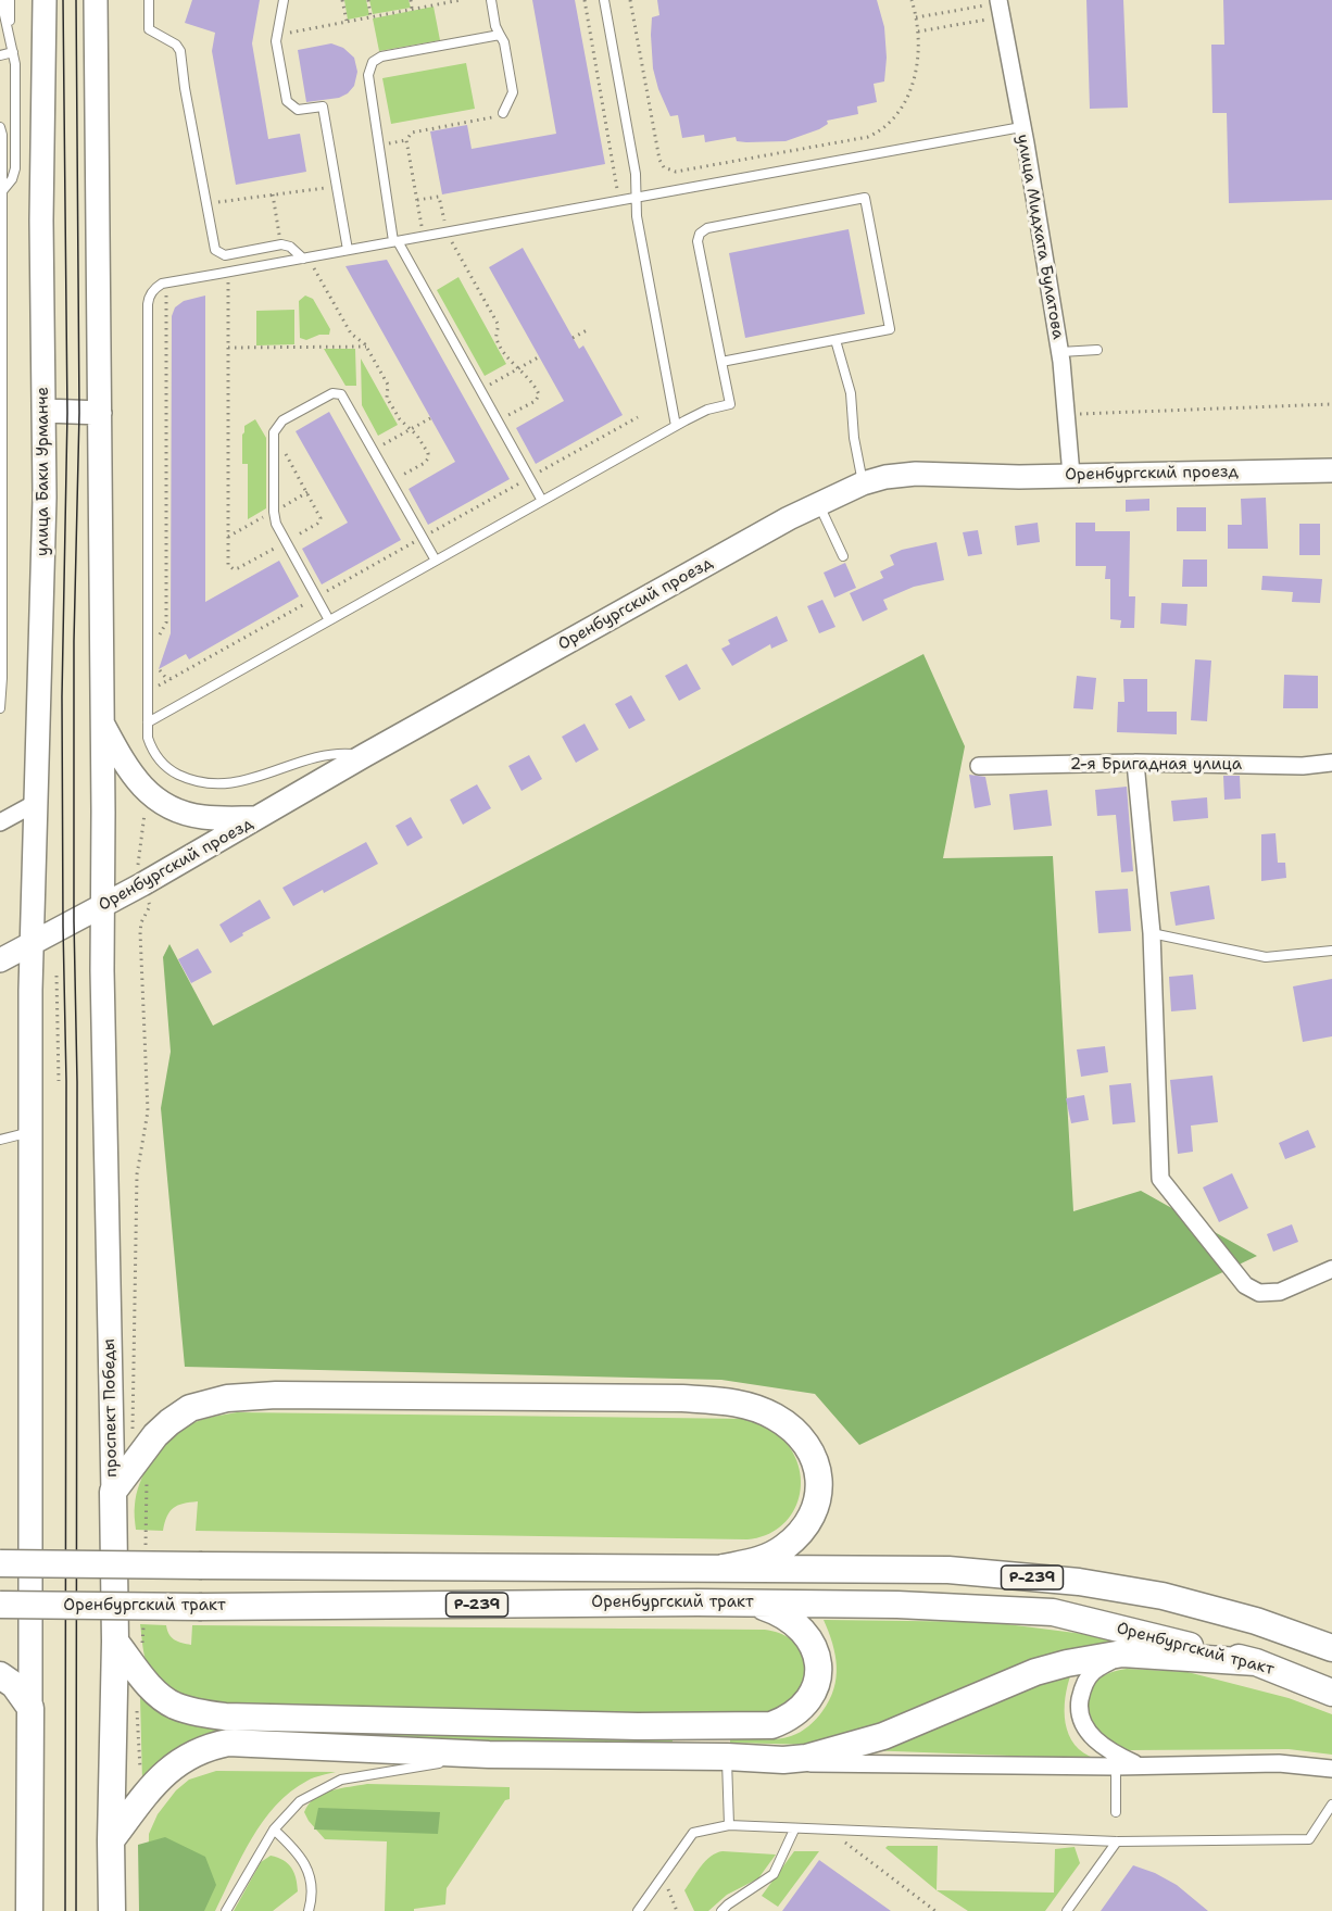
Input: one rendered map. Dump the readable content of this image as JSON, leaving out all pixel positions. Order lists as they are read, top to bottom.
{
  "streets": {
    "main road": [
      "улица Баки Урманче",
      "Оренбургский проезд",
      "проспект Победы",
      "Р-239",
      "Оренбургский тракт"
    ],
    "street": ["улица Мидхата Булатова", "2-я Бригадная улица"]
  },
  "crossings": [
    ["улица Мидхата Булатова", "Оренбургский проезд"],
    ["улица Баки Урманче", "Оренбургский проезд"],
    ["Оренбургский проезд", "проспект Победы"]
  ]
}
